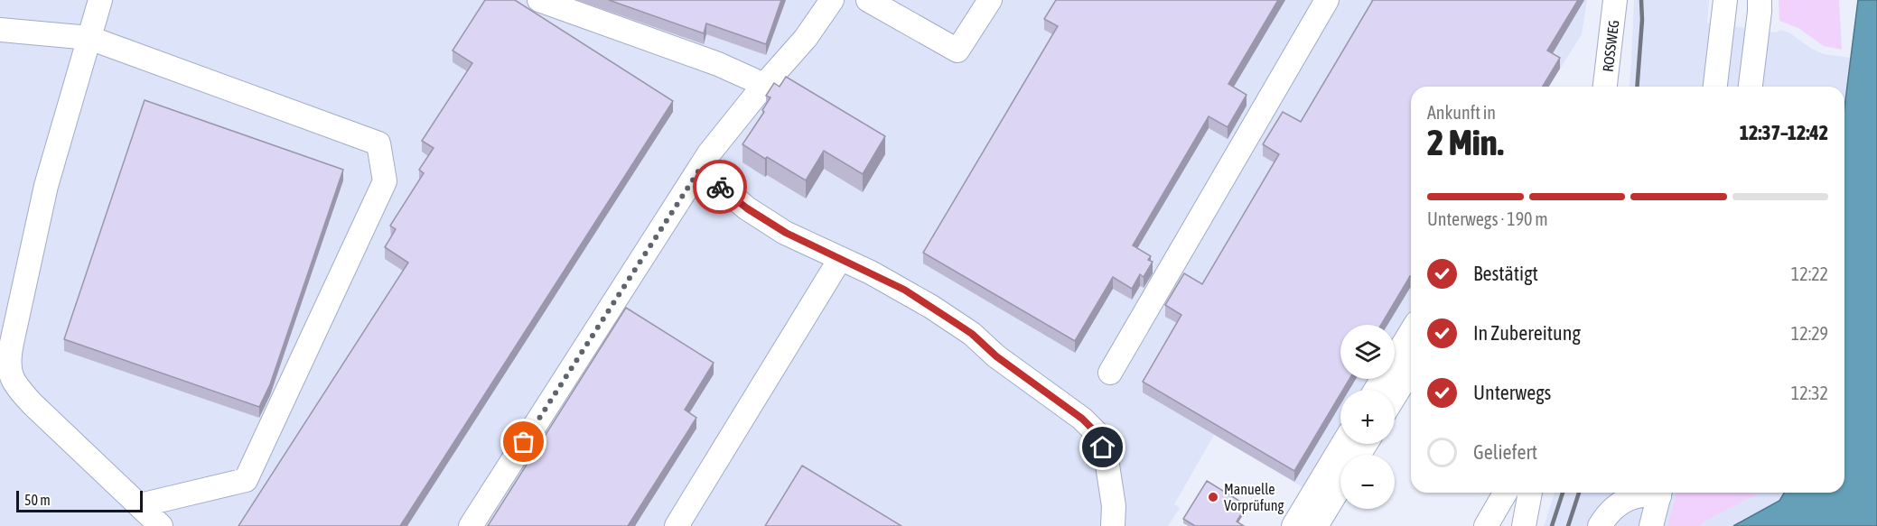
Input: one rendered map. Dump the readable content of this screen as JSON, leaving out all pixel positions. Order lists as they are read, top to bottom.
{
  "streets": {
    "street": ["ROSSWEG"]
  },
  "places": ["Manuelle Vorprüfung"],
  "scale_bar": "50 m",
  "page": {
    "heading": ["2 Min.", "Ankunft in", "12:37–12:42"],
    "bar": "Unterwegs · 190 m",
    "list": [
      ["Bestätigt", "12:22"],
      ["In Zubereitung", "12:29"],
      ["Unterwegs", "12:32"],
      "Geliefert"
    ],
    "map_buttons": ["+", "−"],
    "scale": "50 m"
  }
}
